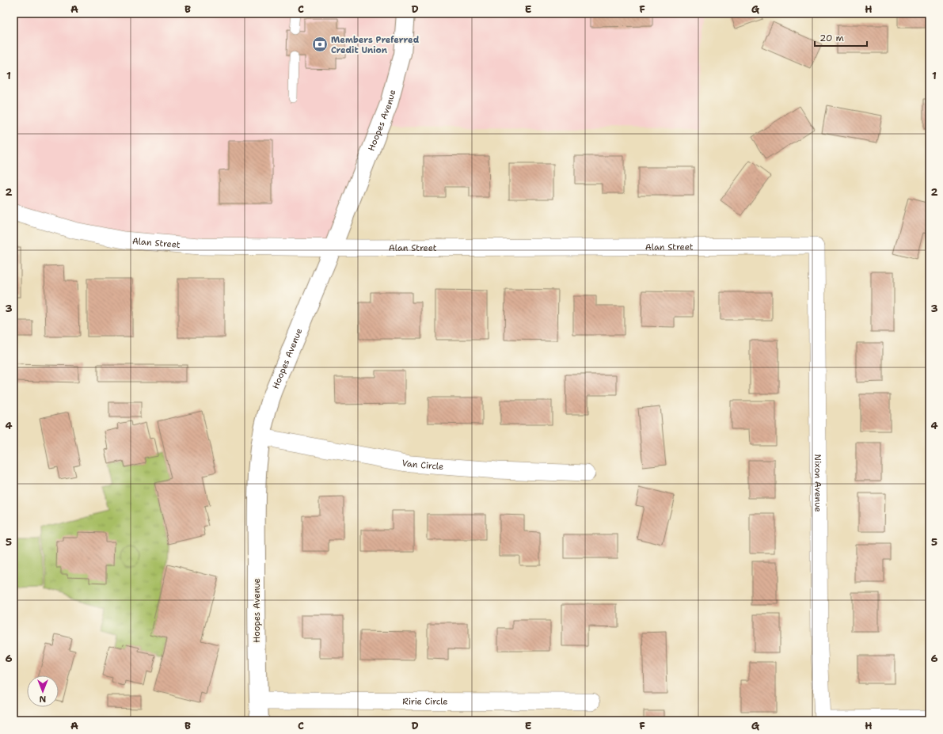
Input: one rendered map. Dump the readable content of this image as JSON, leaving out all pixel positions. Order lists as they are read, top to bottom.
{
  "streets": {
    "street": [
      "Hoopes Avenue",
      "Alan Street",
      "Van Circle",
      "Nixon Avenue",
      "Ririe Circle"
    ]
  },
  "crossings": [
    ["Hoopes Avenue", "Alan Street"],
    ["Hoopes Avenue", "Van Circle"],
    ["Hoopes Avenue", "Ririe Circle"],
    ["Alan Street", "Nixon Avenue"]
  ],
  "places": {
    "bank": ["Members Preferred Credit Union"]
  },
  "scale_bar": "20 m",
  "north": "bottom",
  "grid": {
    "columns": [
      "A",
      "B",
      "C",
      "D",
      "E",
      "F",
      "G",
      "H"
    ],
    "rows": [
      "1",
      "2",
      "3",
      "4",
      "5",
      "6"
    ]
  }
}
